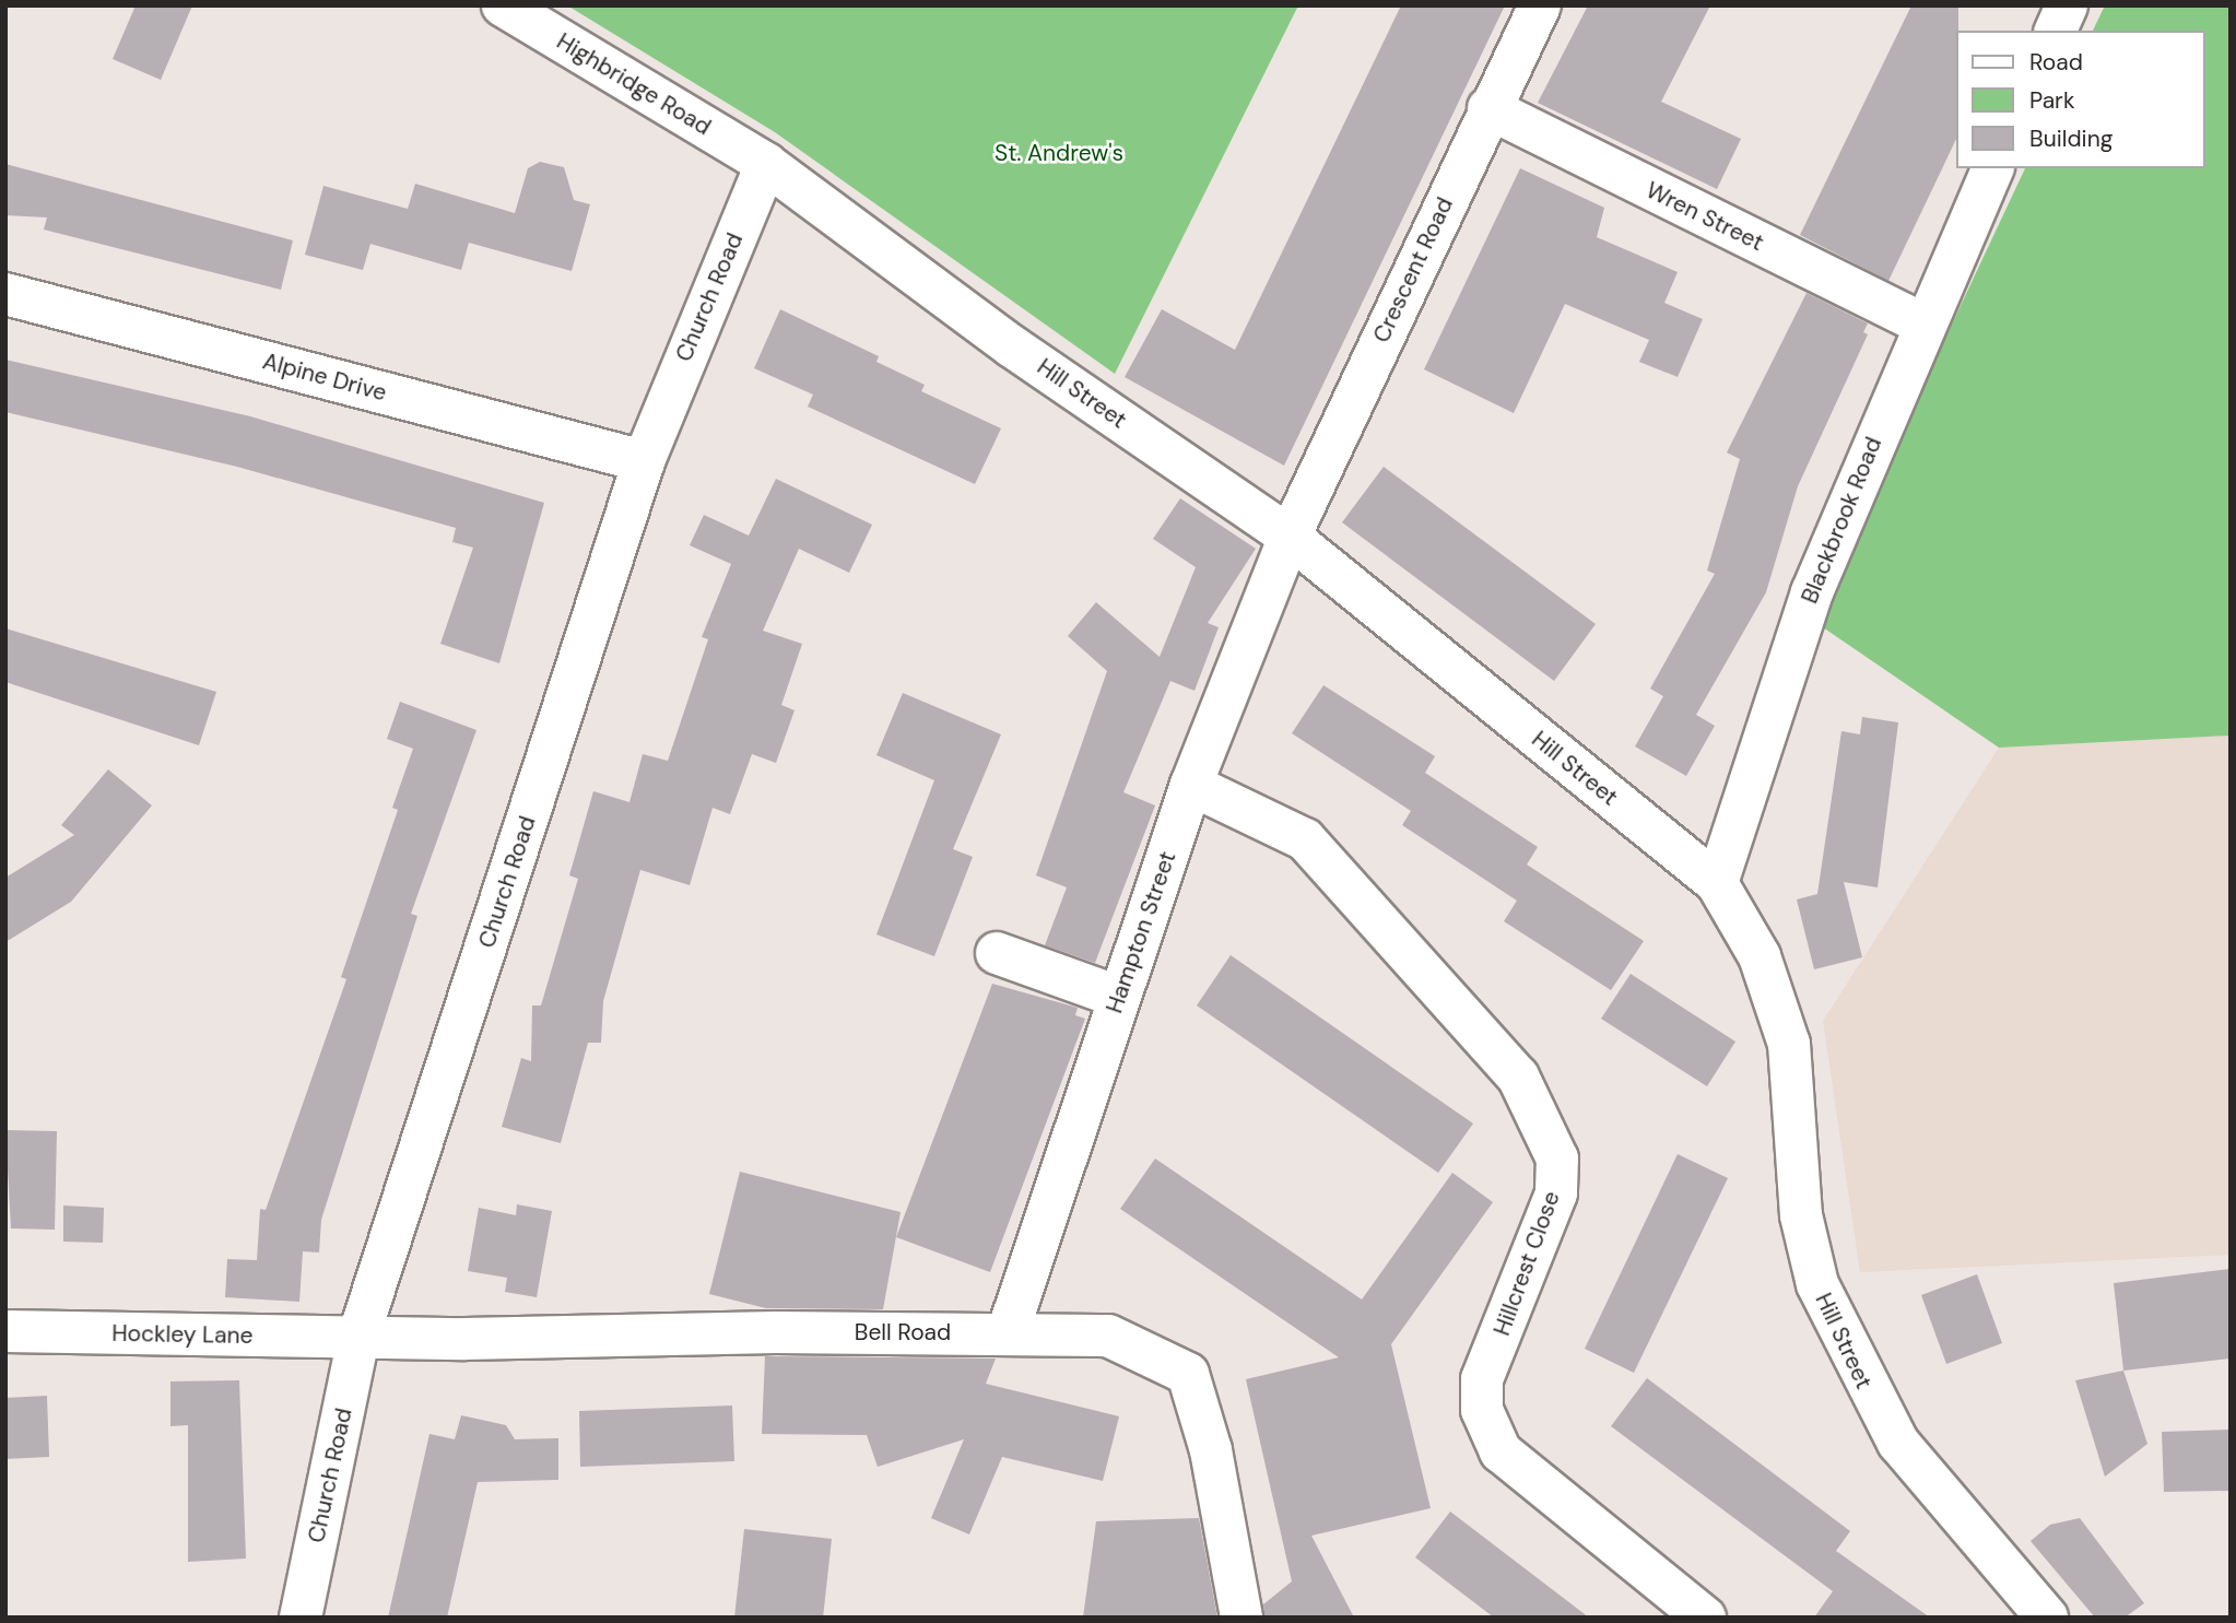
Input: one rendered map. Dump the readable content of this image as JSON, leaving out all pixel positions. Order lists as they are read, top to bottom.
{
  "streets": {
    "street": [
      "Highbridge Road",
      "Wren Street",
      "Crescent Road",
      "Church Road",
      "Alpine Drive",
      "Hill Street",
      "Blackbrook Road",
      "Hampton Street",
      "Hillcrest Close",
      "Bell Road",
      "Hockley Lane"
    ]
  },
  "crossings": [
    ["Highbridge Road", "Church Road"],
    ["Highbridge Road", "Hill Street"],
    ["Wren Street", "Crescent Road"],
    ["Wren Street", "Blackbrook Road"],
    ["Crescent Road", "Hill Street"],
    ["Crescent Road", "Hampton Street"],
    ["Church Road", "Alpine Drive"],
    ["Church Road", "Hill Street"],
    ["Church Road", "Bell Road"],
    ["Church Road", "Hockley Lane"],
    ["Hill Street", "Blackbrook Road"],
    ["Hill Street", "Hampton Street"],
    ["Hampton Street", "Hillcrest Close"],
    ["Hampton Street", "Bell Road"],
    ["Bell Road", "Hockley Lane"]
  ],
  "parks": ["St. Andrew's"],
  "legend": ["Road", "Park", "Building"]
}
